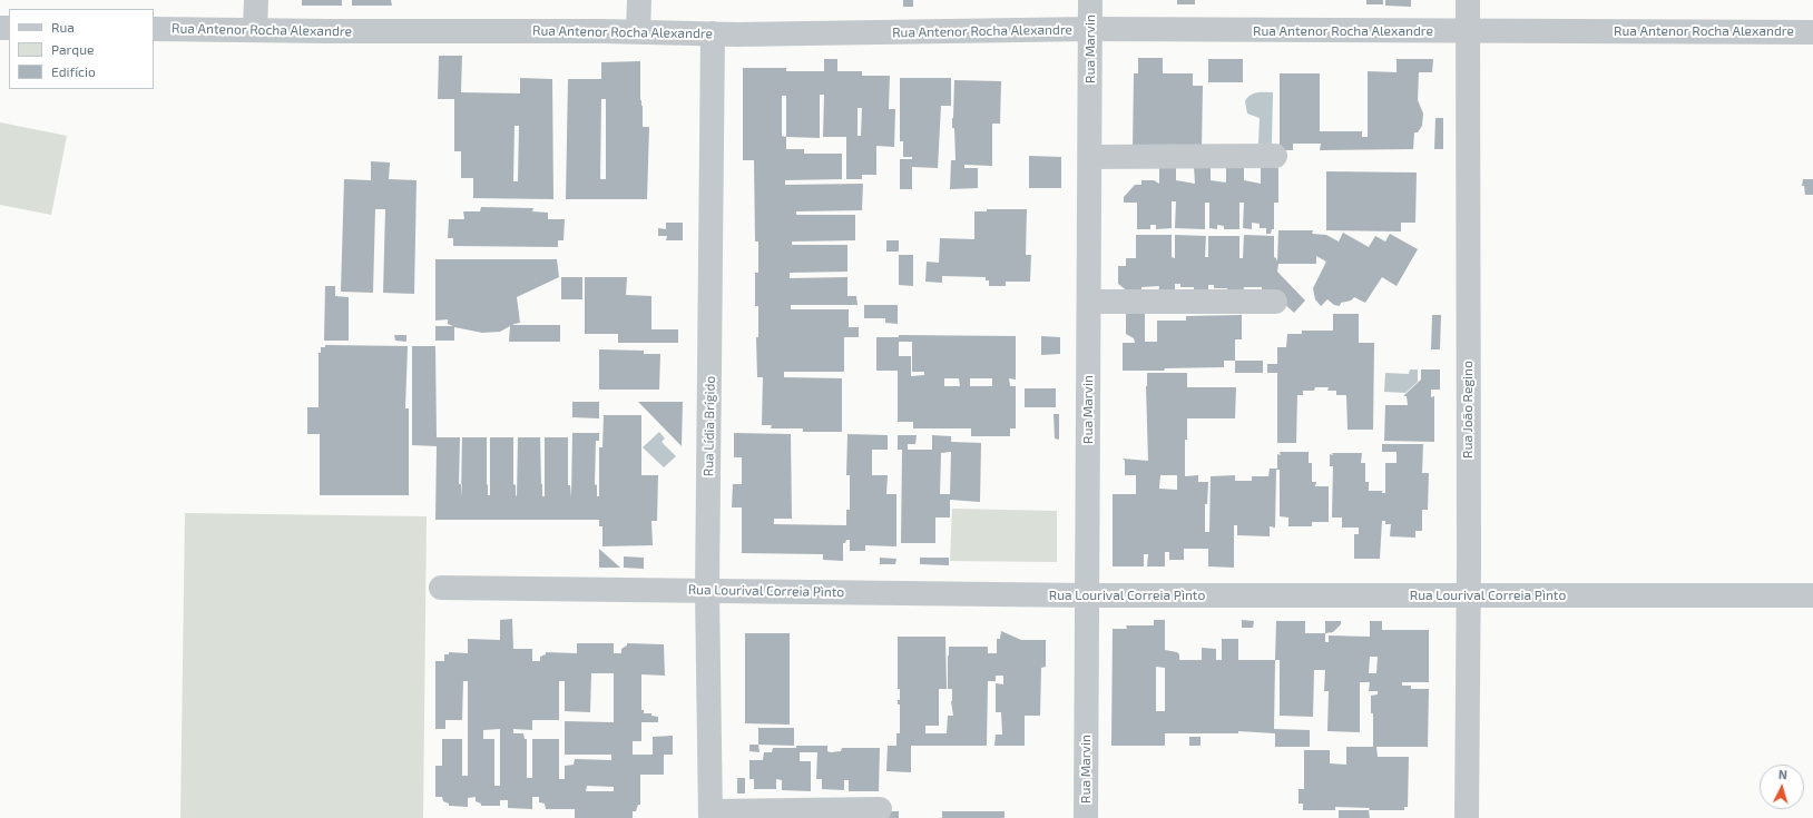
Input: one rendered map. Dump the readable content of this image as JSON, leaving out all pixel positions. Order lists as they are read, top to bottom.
{
  "streets": {
    "street": [
      "Rua Antenor Rocha Alexandre",
      "Rua Marvin",
      "Rua João Regino",
      "Rua Lídia Brígido",
      "Rua Lourival Correia Pìnto"
    ]
  },
  "crossings": [
    ["Rua Antenor Rocha Alexandre", "Rua Marvin"],
    ["Rua Antenor Rocha Alexandre", "Rua João Regino"],
    ["Rua Antenor Rocha Alexandre", "Rua Lídia Brígido"],
    ["Rua Marvin", "Rua Lourival Correia Pìnto"],
    ["Rua João Regino", "Rua Lourival Correia Pìnto"],
    ["Rua Lídia Brígido", "Rua Lourival Correia Pìnto"]
  ],
  "legend": ["Rua", "Parque", "Edifício"],
  "north": "top"
}
